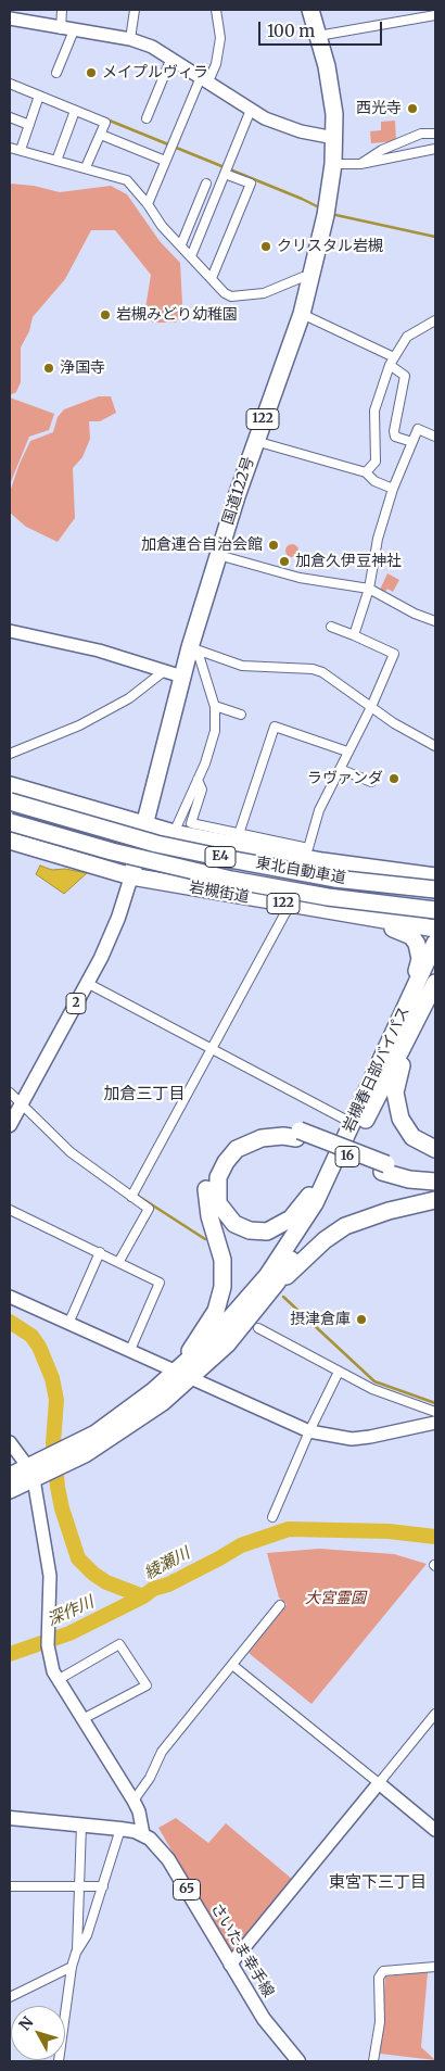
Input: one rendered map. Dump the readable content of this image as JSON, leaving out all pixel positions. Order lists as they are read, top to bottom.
{
  "streets": {
    "highway": [
      "122",
      "国道122号",
      "E4",
      "東北自動車道",
      "岩槻街道",
      "岩槻春日部バイパス",
      "16"
    ],
    "main road": ["2", "65", "さいたま幸手線"]
  },
  "crossings": [
    ["122", "国道122号"],
    ["122", "岩槻街道"],
    ["122", "2"],
    ["国道122号", "岩槻街道"],
    ["国道122号", "2"],
    ["岩槻街道", "2"]
  ],
  "districts": ["加倉三丁目", "東宮下三丁目"],
  "water": ["綾瀬川", "深作川"],
  "parks": ["大宮霊園"],
  "places": [
    "メイプルヴィラ",
    "西光寺",
    "クリスタル岩槻",
    "岩槻みどり幼稚園",
    "浄国寺",
    "加倉連合自治会館",
    "加倉久伊豆神社",
    "ラヴァンダ",
    "摂津倉庫"
  ],
  "scale_bar": "100 m",
  "north": "top left"
}
